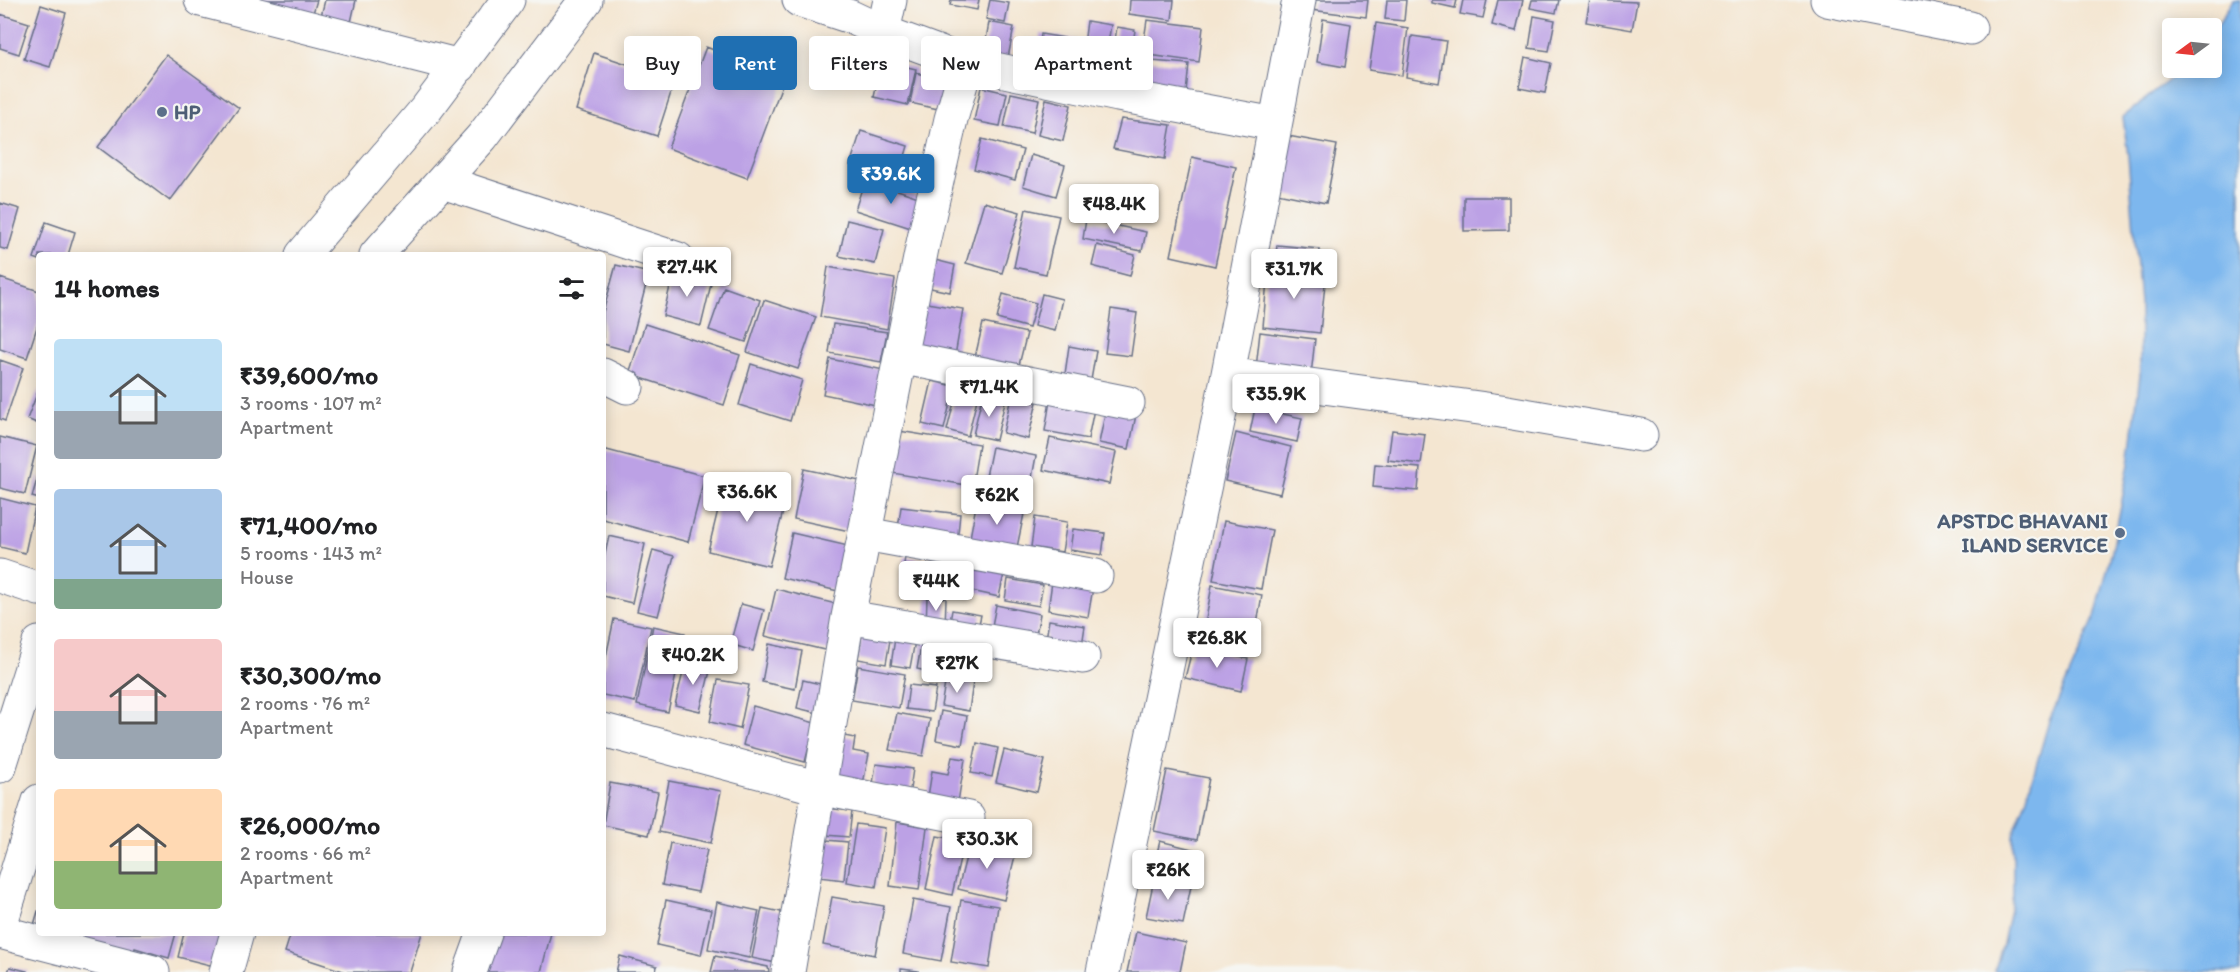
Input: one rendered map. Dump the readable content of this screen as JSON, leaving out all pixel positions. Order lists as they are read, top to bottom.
{
  "places": ["HP", "APSTDC BHAVANI ILAND SERVICE"],
  "north": "left",
  "page": {
    "chip": [
      "Buy",
      "Rent",
      "Filters",
      "New",
      "Apartment"
    ],
    "price": [
      "₹39.6K",
      "₹48.4K",
      "₹27.4K",
      "₹31.7K",
      "₹71.4K",
      "₹35.9K",
      "₹36.6K",
      "₹62K",
      "₹44K",
      "₹26.8K",
      "₹40.2K",
      "₹27K",
      "₹30.3K",
      "₹26K"
    ],
    "heading": "14 homes",
    "list": [
      {
        "name": "₹39,600/mo",
        "note": "3 rooms · 107 m² · Apartment"
      },
      {
        "name": "₹71,400/mo",
        "note": "5 rooms · 143 m² · House"
      },
      {
        "name": "₹30,300/mo",
        "note": "2 rooms · 76 m² · Apartment"
      },
      {
        "name": "₹26,000/mo",
        "note": "2 rooms · 66 m² · Apartment"
      }
    ]
  }
}
